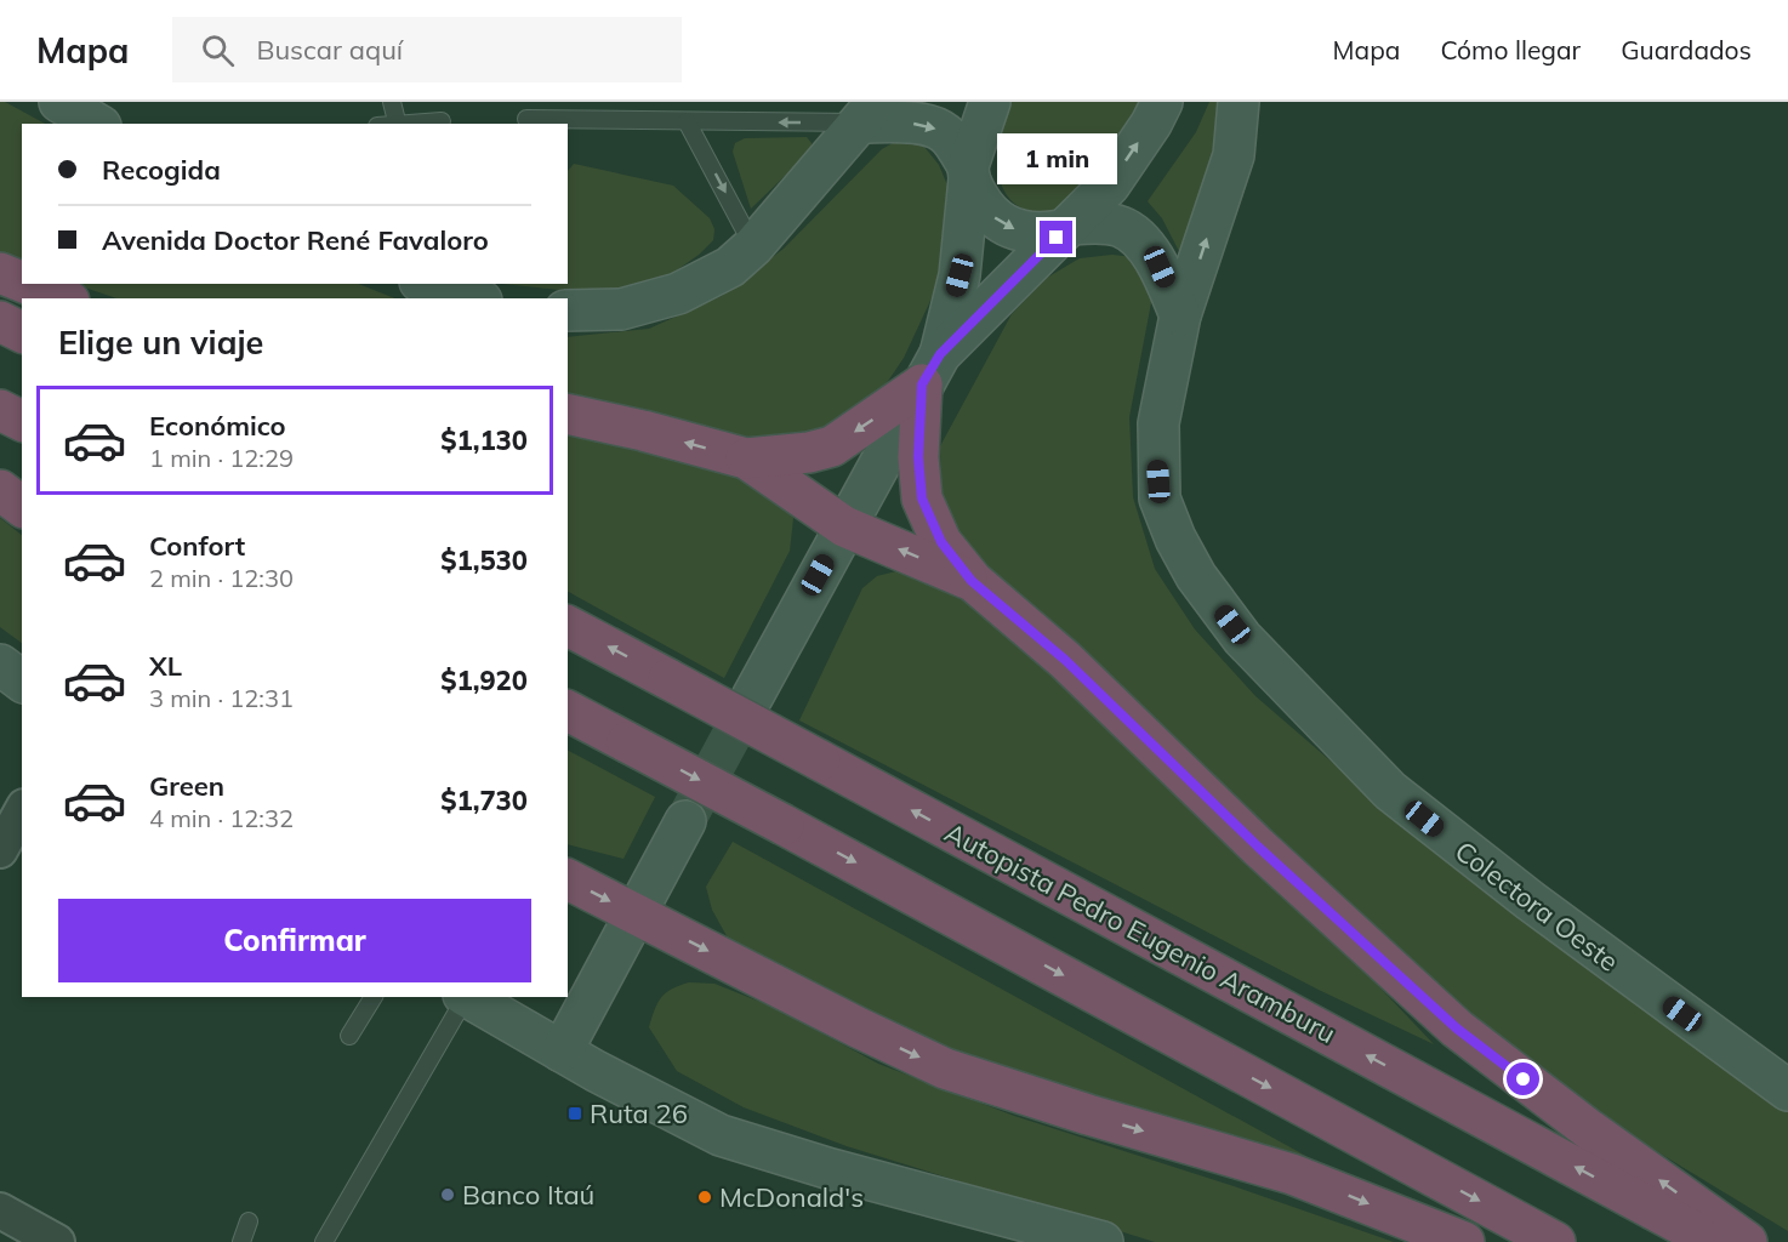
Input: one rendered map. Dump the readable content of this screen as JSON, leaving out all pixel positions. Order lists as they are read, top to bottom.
{
  "streets": {
    "highway": ["Autopista Pedro Eugenio Aramburu"],
    "street": ["Colectora Oeste"]
  },
  "places": {
    "transit": ["Ruta 26"],
    "other": ["Banco Itaú", "McDonald's"]
  },
  "page": {
    "header": "Mapa",
    "search": "Buscar aquí",
    "nav": ["Mapa", "Cómo llegar", "Guardados"],
    "banner": ["Recogida", "Avenida Doctor René Favaloro"],
    "bubble": "1 min",
    "heading": "Elige un viaje",
    "list": [
      {
        "name": "Económico",
        "note": "1 min · 12:29",
        "value": "$1,130"
      },
      {
        "name": "Confort",
        "note": "2 min · 12:30",
        "value": "$1,530"
      },
      {
        "name": "XL",
        "note": "3 min · 12:31",
        "value": "$1,920"
      },
      {
        "name": "Green",
        "note": "4 min · 12:32",
        "value": "$1,730"
      }
    ],
    "buttons": "Confirmar"
  }
}
